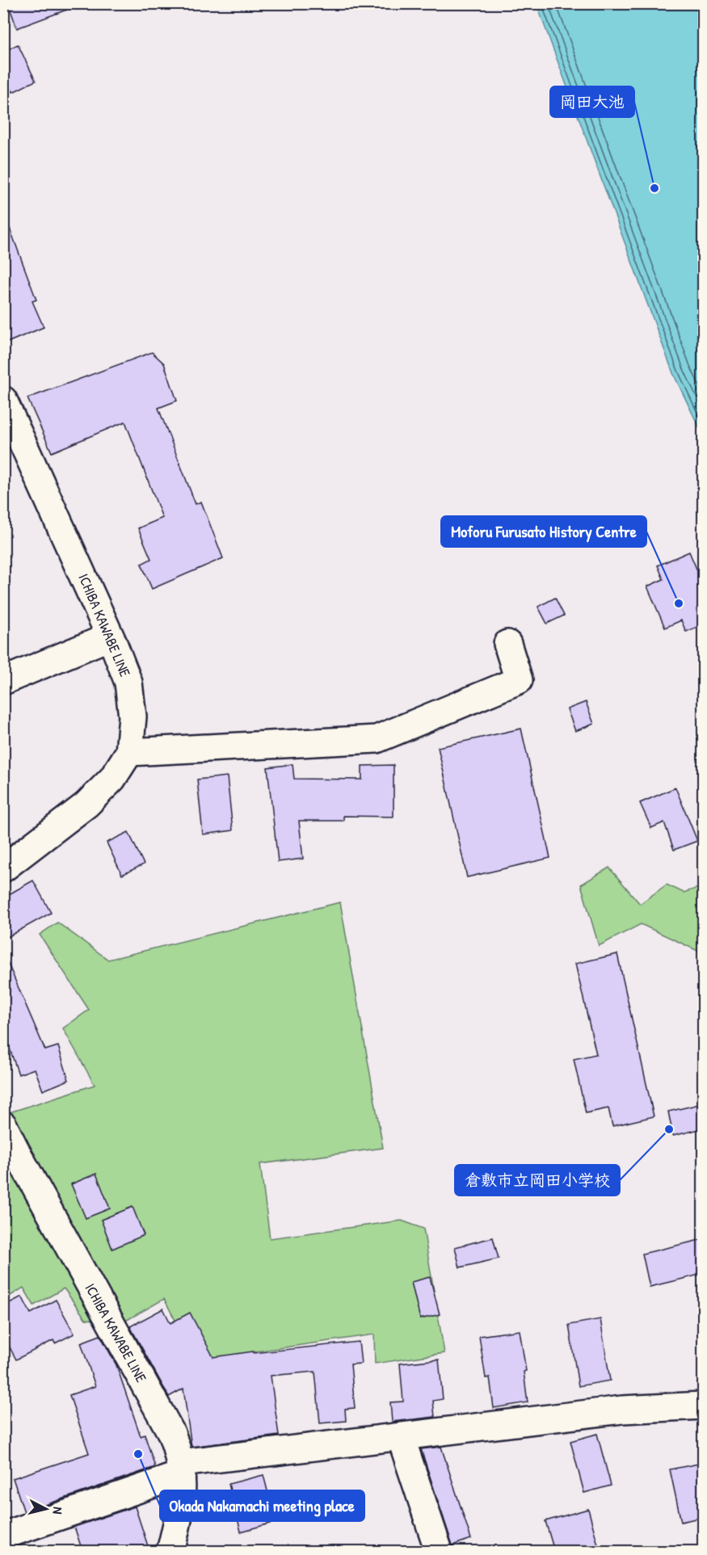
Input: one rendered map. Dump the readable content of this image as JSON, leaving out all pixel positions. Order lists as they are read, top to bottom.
{
  "streets": {
    "street": ["ICHIBA KAWABE LINE"]
  },
  "places": [
    "岡田大池",
    "Moforu Furusato History Centre",
    "倉敷市立岡田小学校",
    "Okada Nakamachi meeting place"
  ],
  "north": "right"
}
